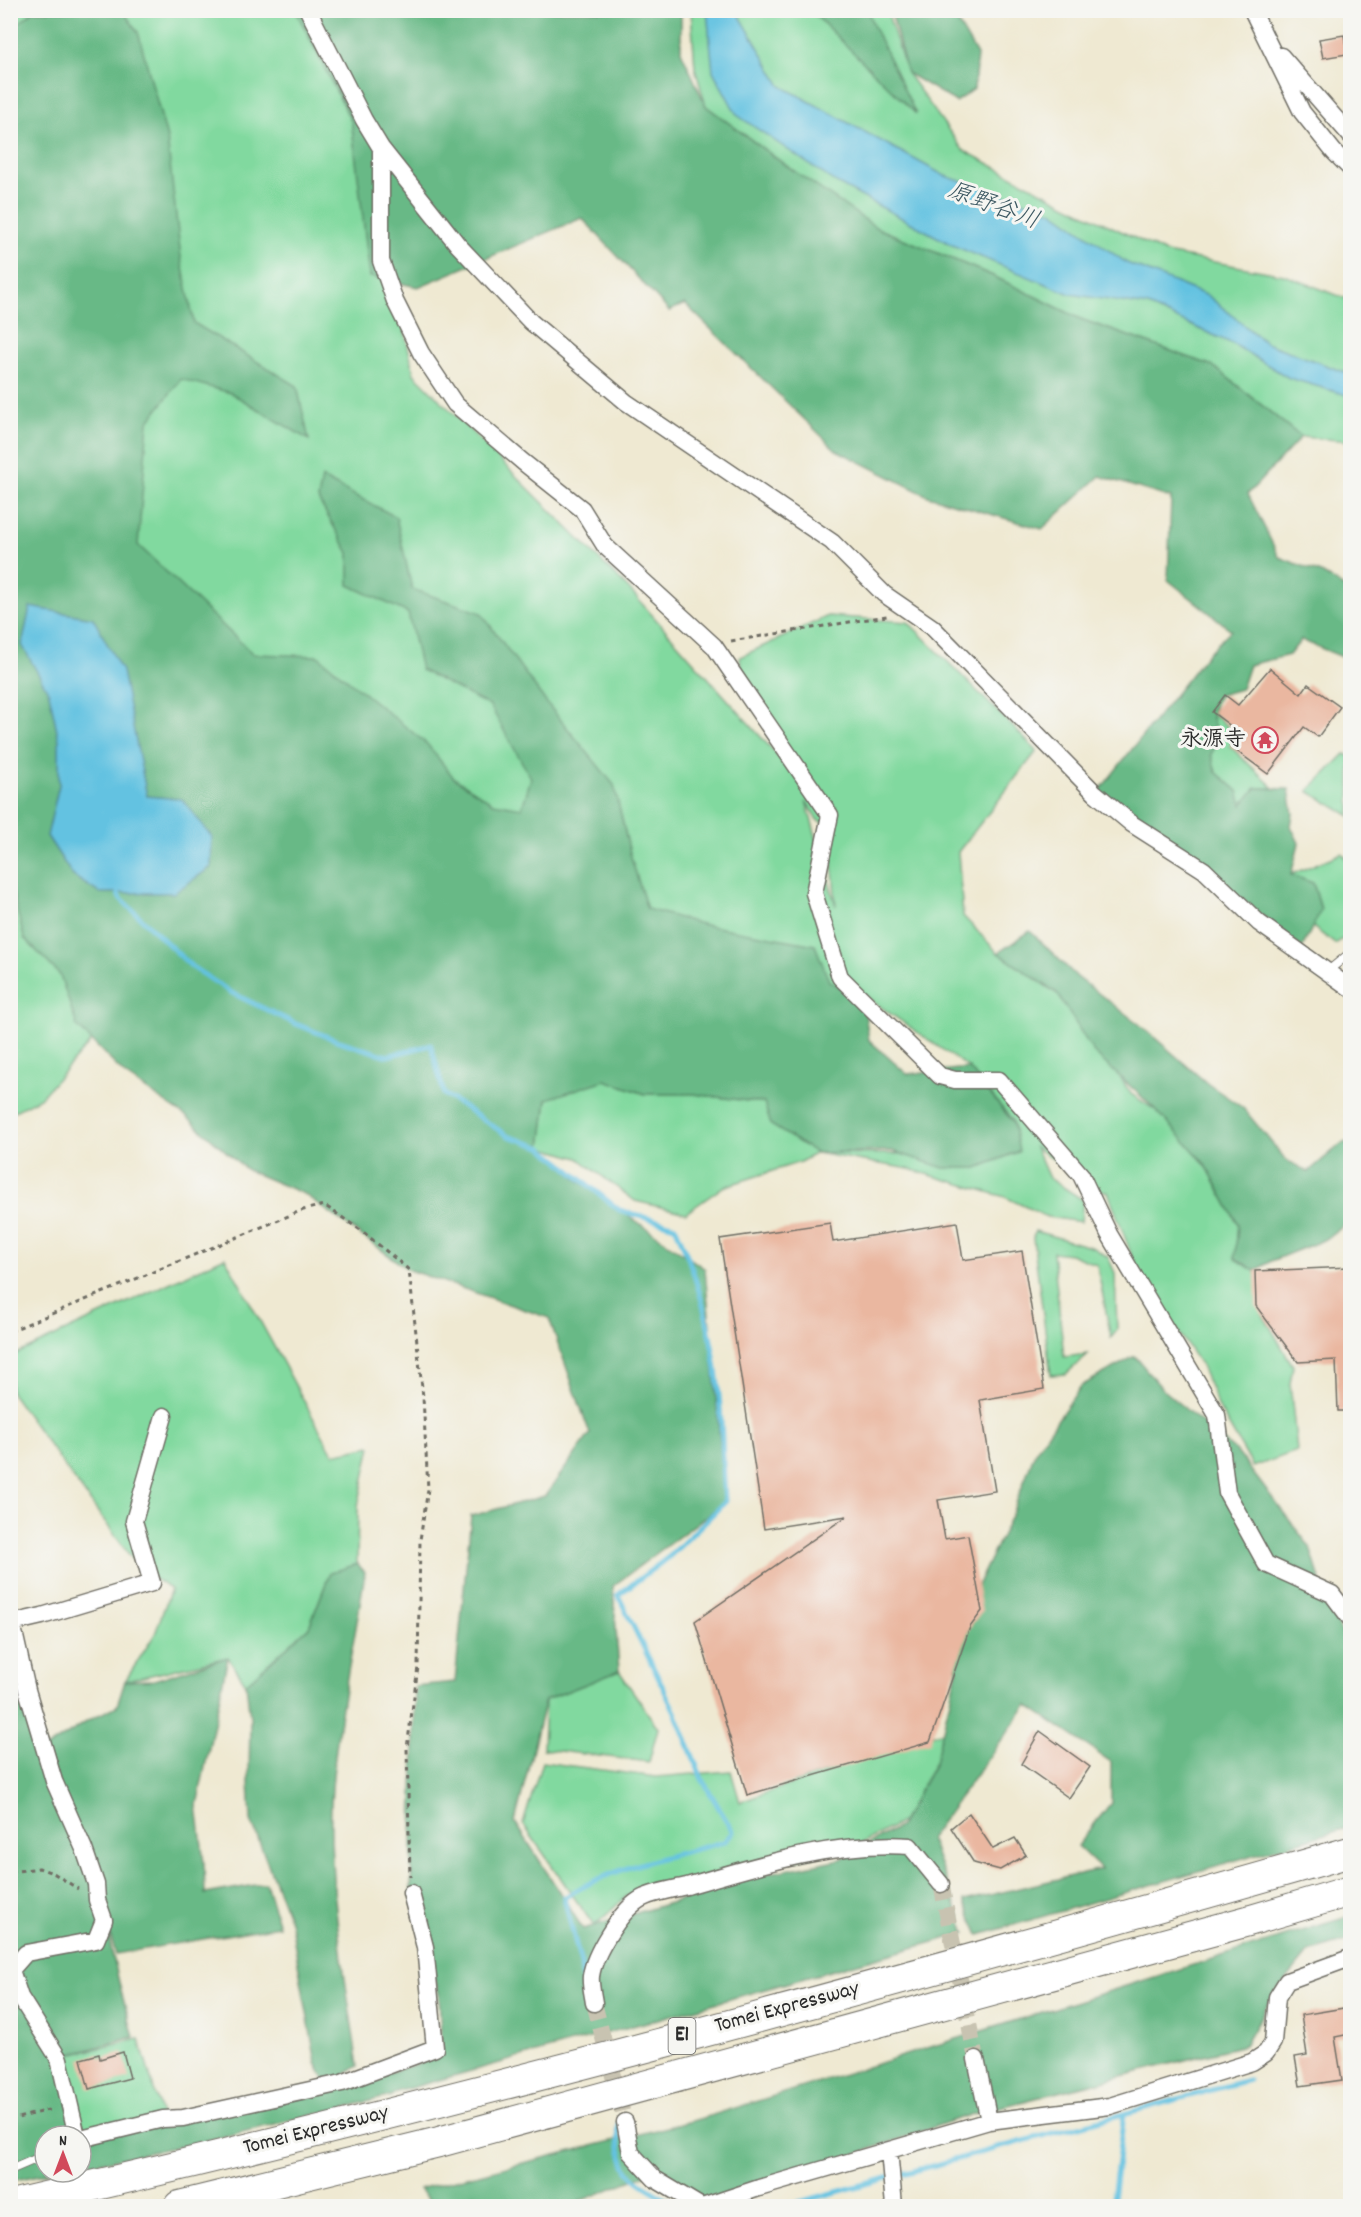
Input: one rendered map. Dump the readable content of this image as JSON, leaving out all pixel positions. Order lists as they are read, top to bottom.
{
  "streets": {
    "highway": ["Tomei Expressway", "E1"]
  },
  "water": ["原野谷川"],
  "places": {
    "temple": ["永源寺"]
  },
  "north": "top"
}
